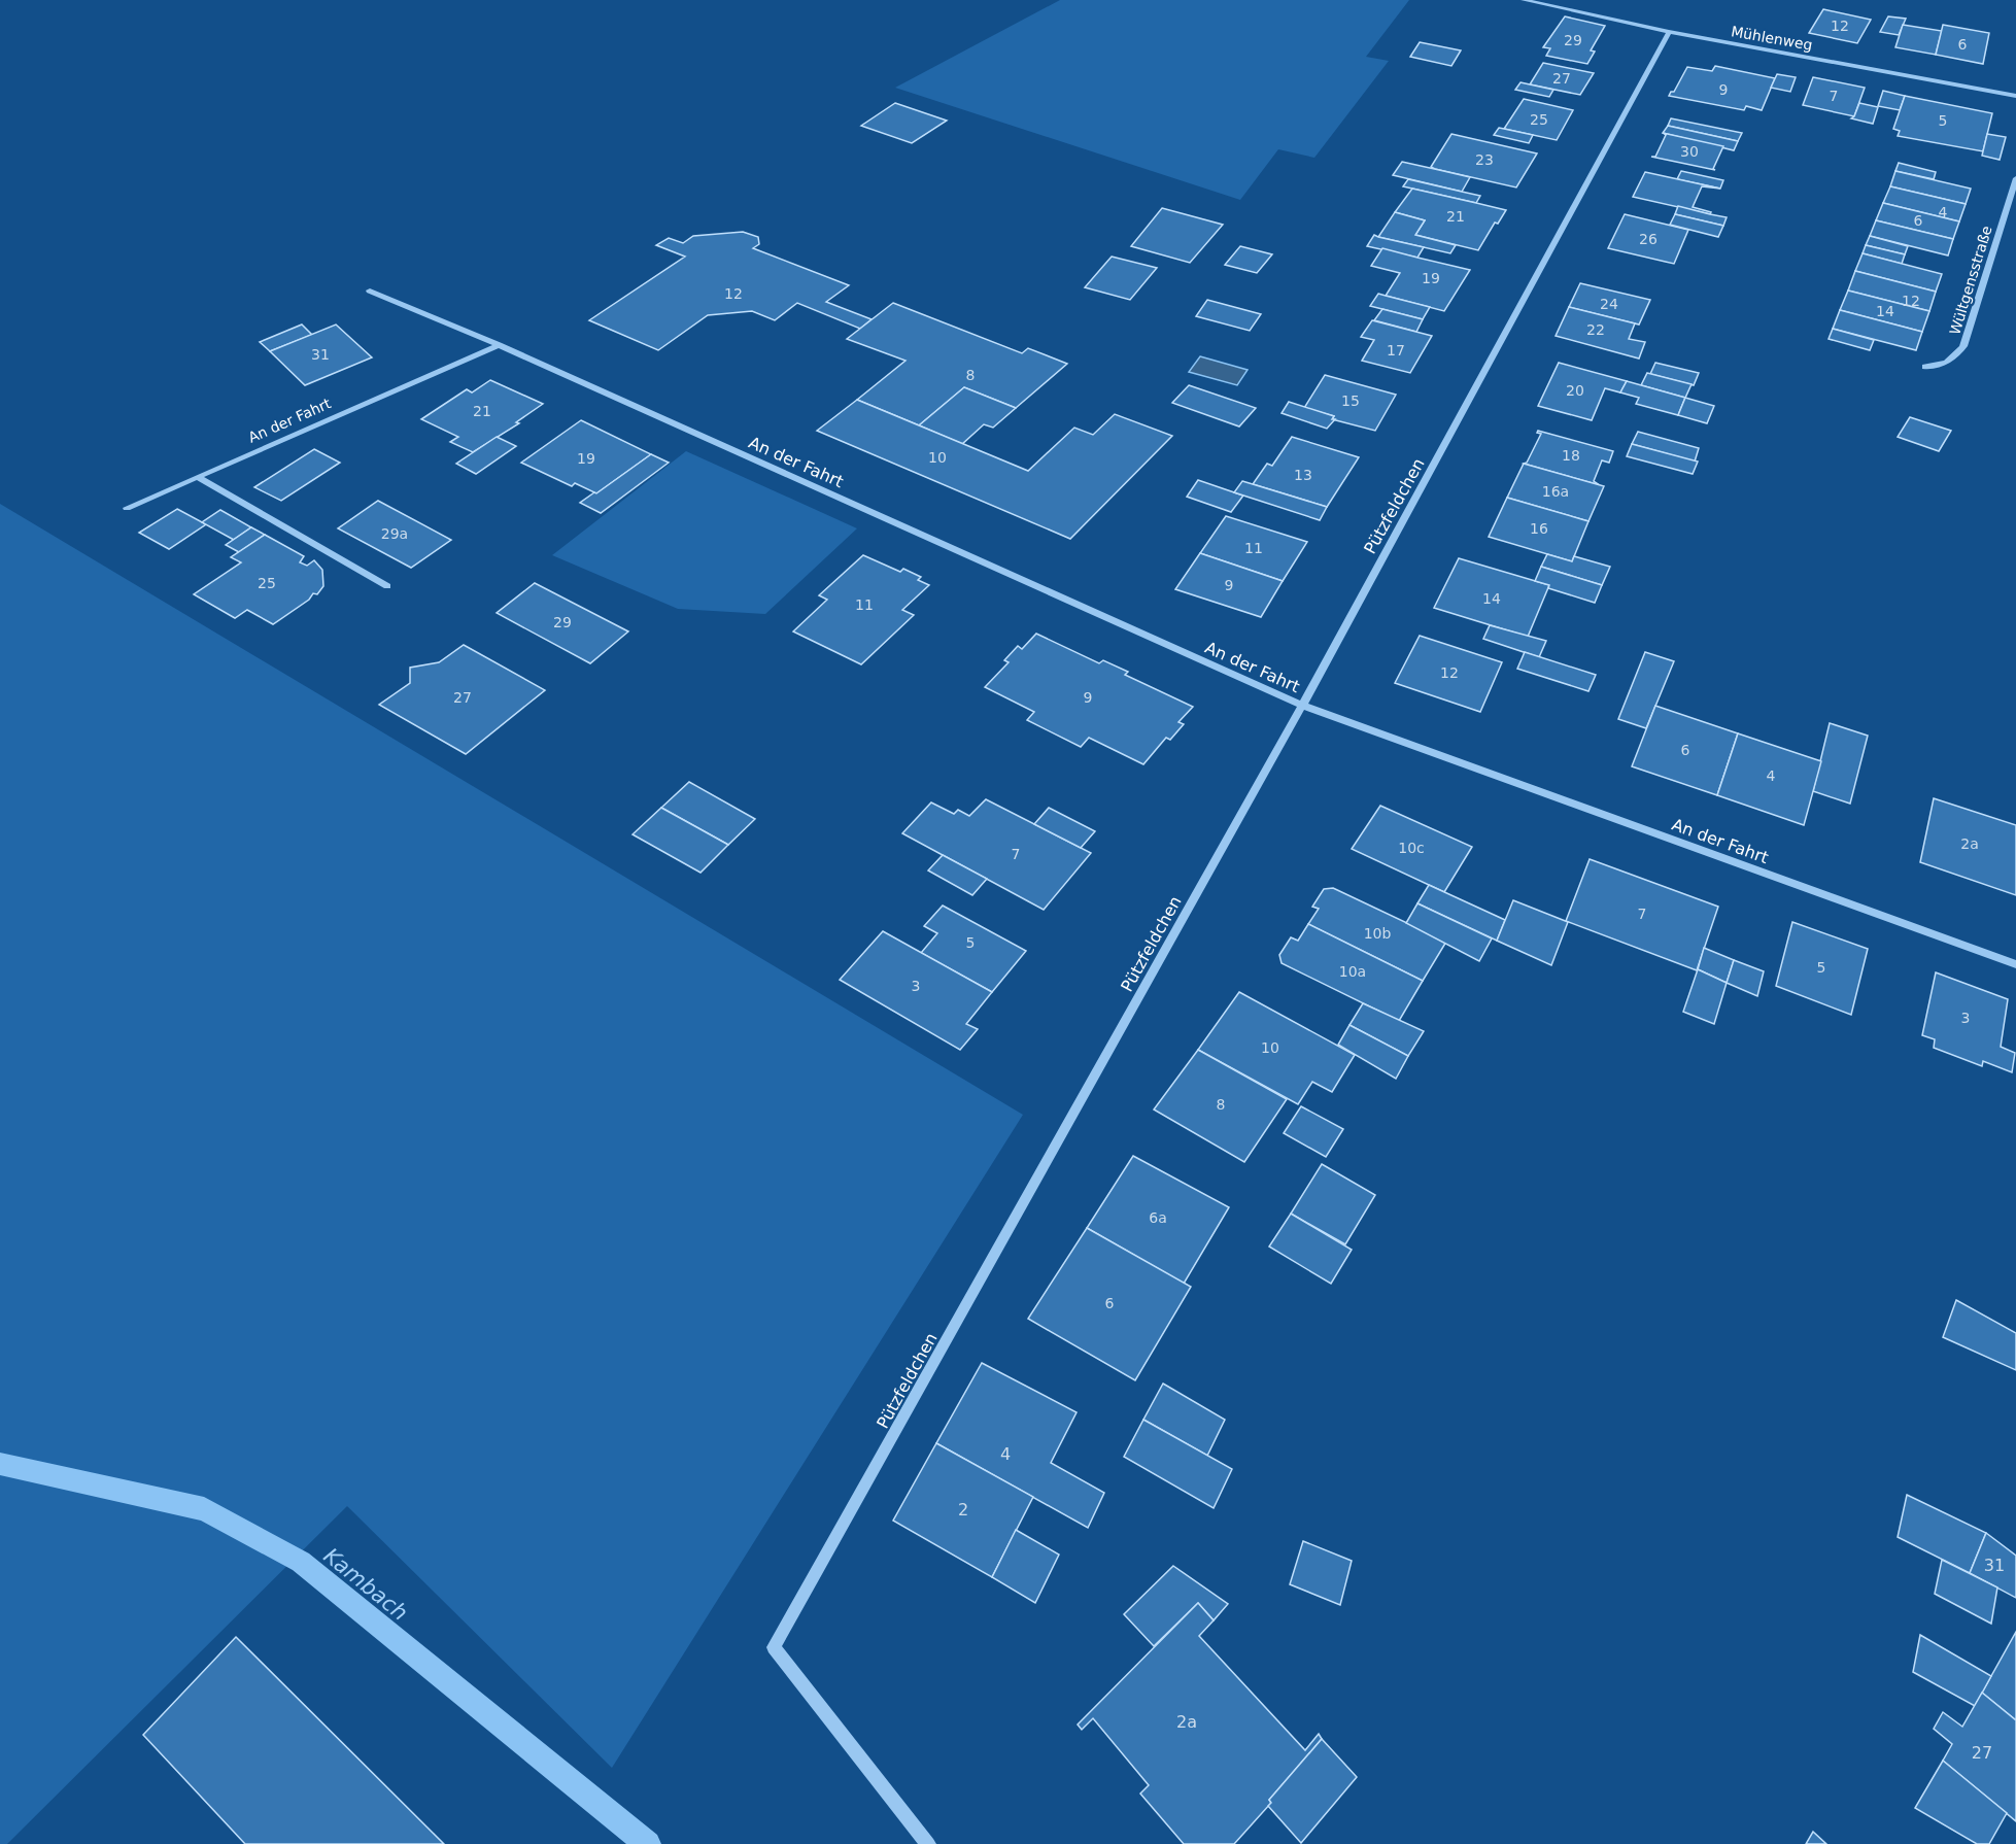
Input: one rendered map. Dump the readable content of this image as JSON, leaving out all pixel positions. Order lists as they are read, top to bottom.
{
  "streets": {
    "street": [
      "Mühlenweg",
      "Wültgensstraße",
      "An der Fahrt",
      "Pützfeldchen"
    ]
  },
  "crossings": [
    ["Mühlenweg", "Pützfeldchen"],
    ["An der Fahrt", "Pützfeldchen"]
  ],
  "water": ["Kambach"],
  "house_numbers": [
    "12",
    "29",
    "6",
    "27",
    "9",
    "7",
    "25",
    "5",
    "30",
    "23",
    "4",
    "21",
    "6",
    "26",
    "19",
    "12",
    "12",
    "24",
    "14",
    "22",
    "17",
    "31",
    "8",
    "20",
    "15",
    "21",
    "18",
    "10",
    "19",
    "13",
    "16a",
    "16",
    "29a",
    "11",
    "25",
    "9",
    "14",
    "11",
    "29",
    "12",
    "27",
    "9",
    "6",
    "4",
    "2a",
    "10c",
    "7",
    "7",
    "10b",
    "5",
    "5",
    "10a",
    "3",
    "3",
    "10",
    "8",
    "6a",
    "6",
    "4",
    "2",
    "31",
    "2a",
    "27"
  ]
}
